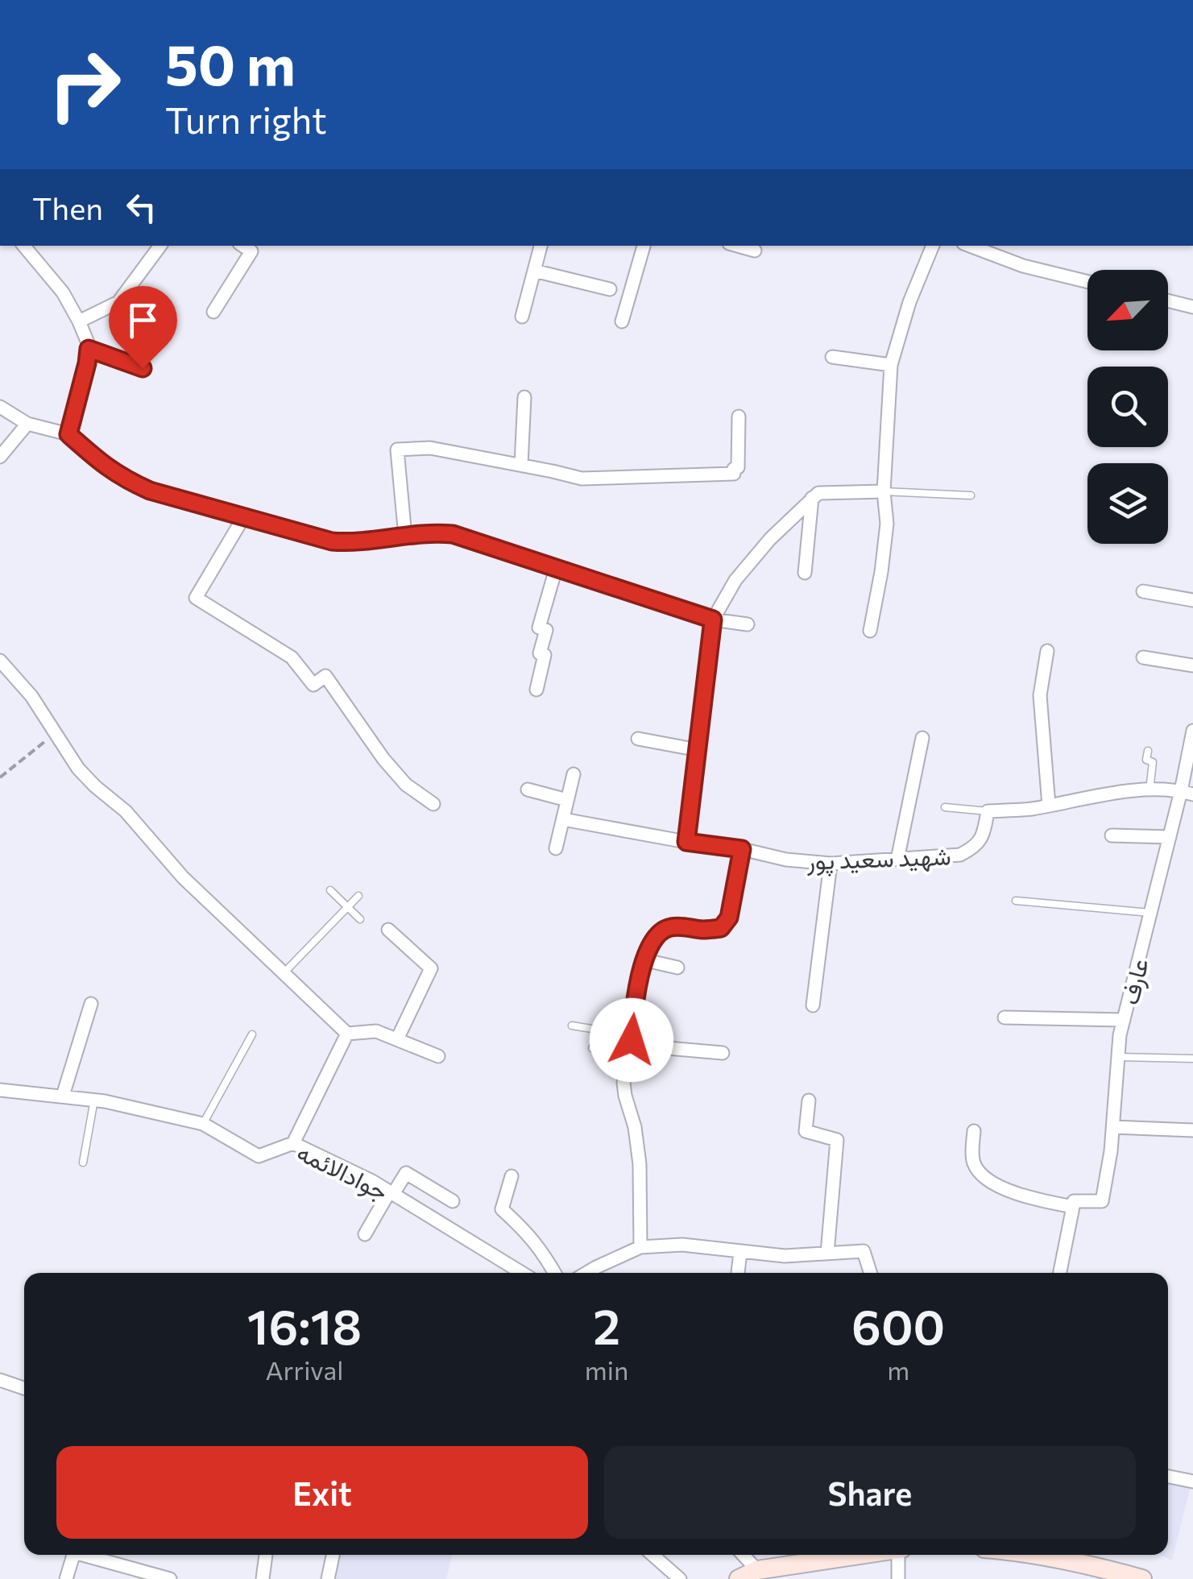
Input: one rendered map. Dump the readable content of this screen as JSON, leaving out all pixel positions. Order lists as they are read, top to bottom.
{
  "streets": {
    "street": ["شهید سعید پور", "عارف", "جوادالائمه"]
  },
  "north": "bottom left",
  "page": {
    "turn": ["50 m", "Turn right"],
    "then": "Then",
    "eta": [
      "16:18",
      "Arrival",
      "2",
      "min",
      "600",
      "m"
    ],
    "buttons": ["Exit", "Share"]
  }
}
